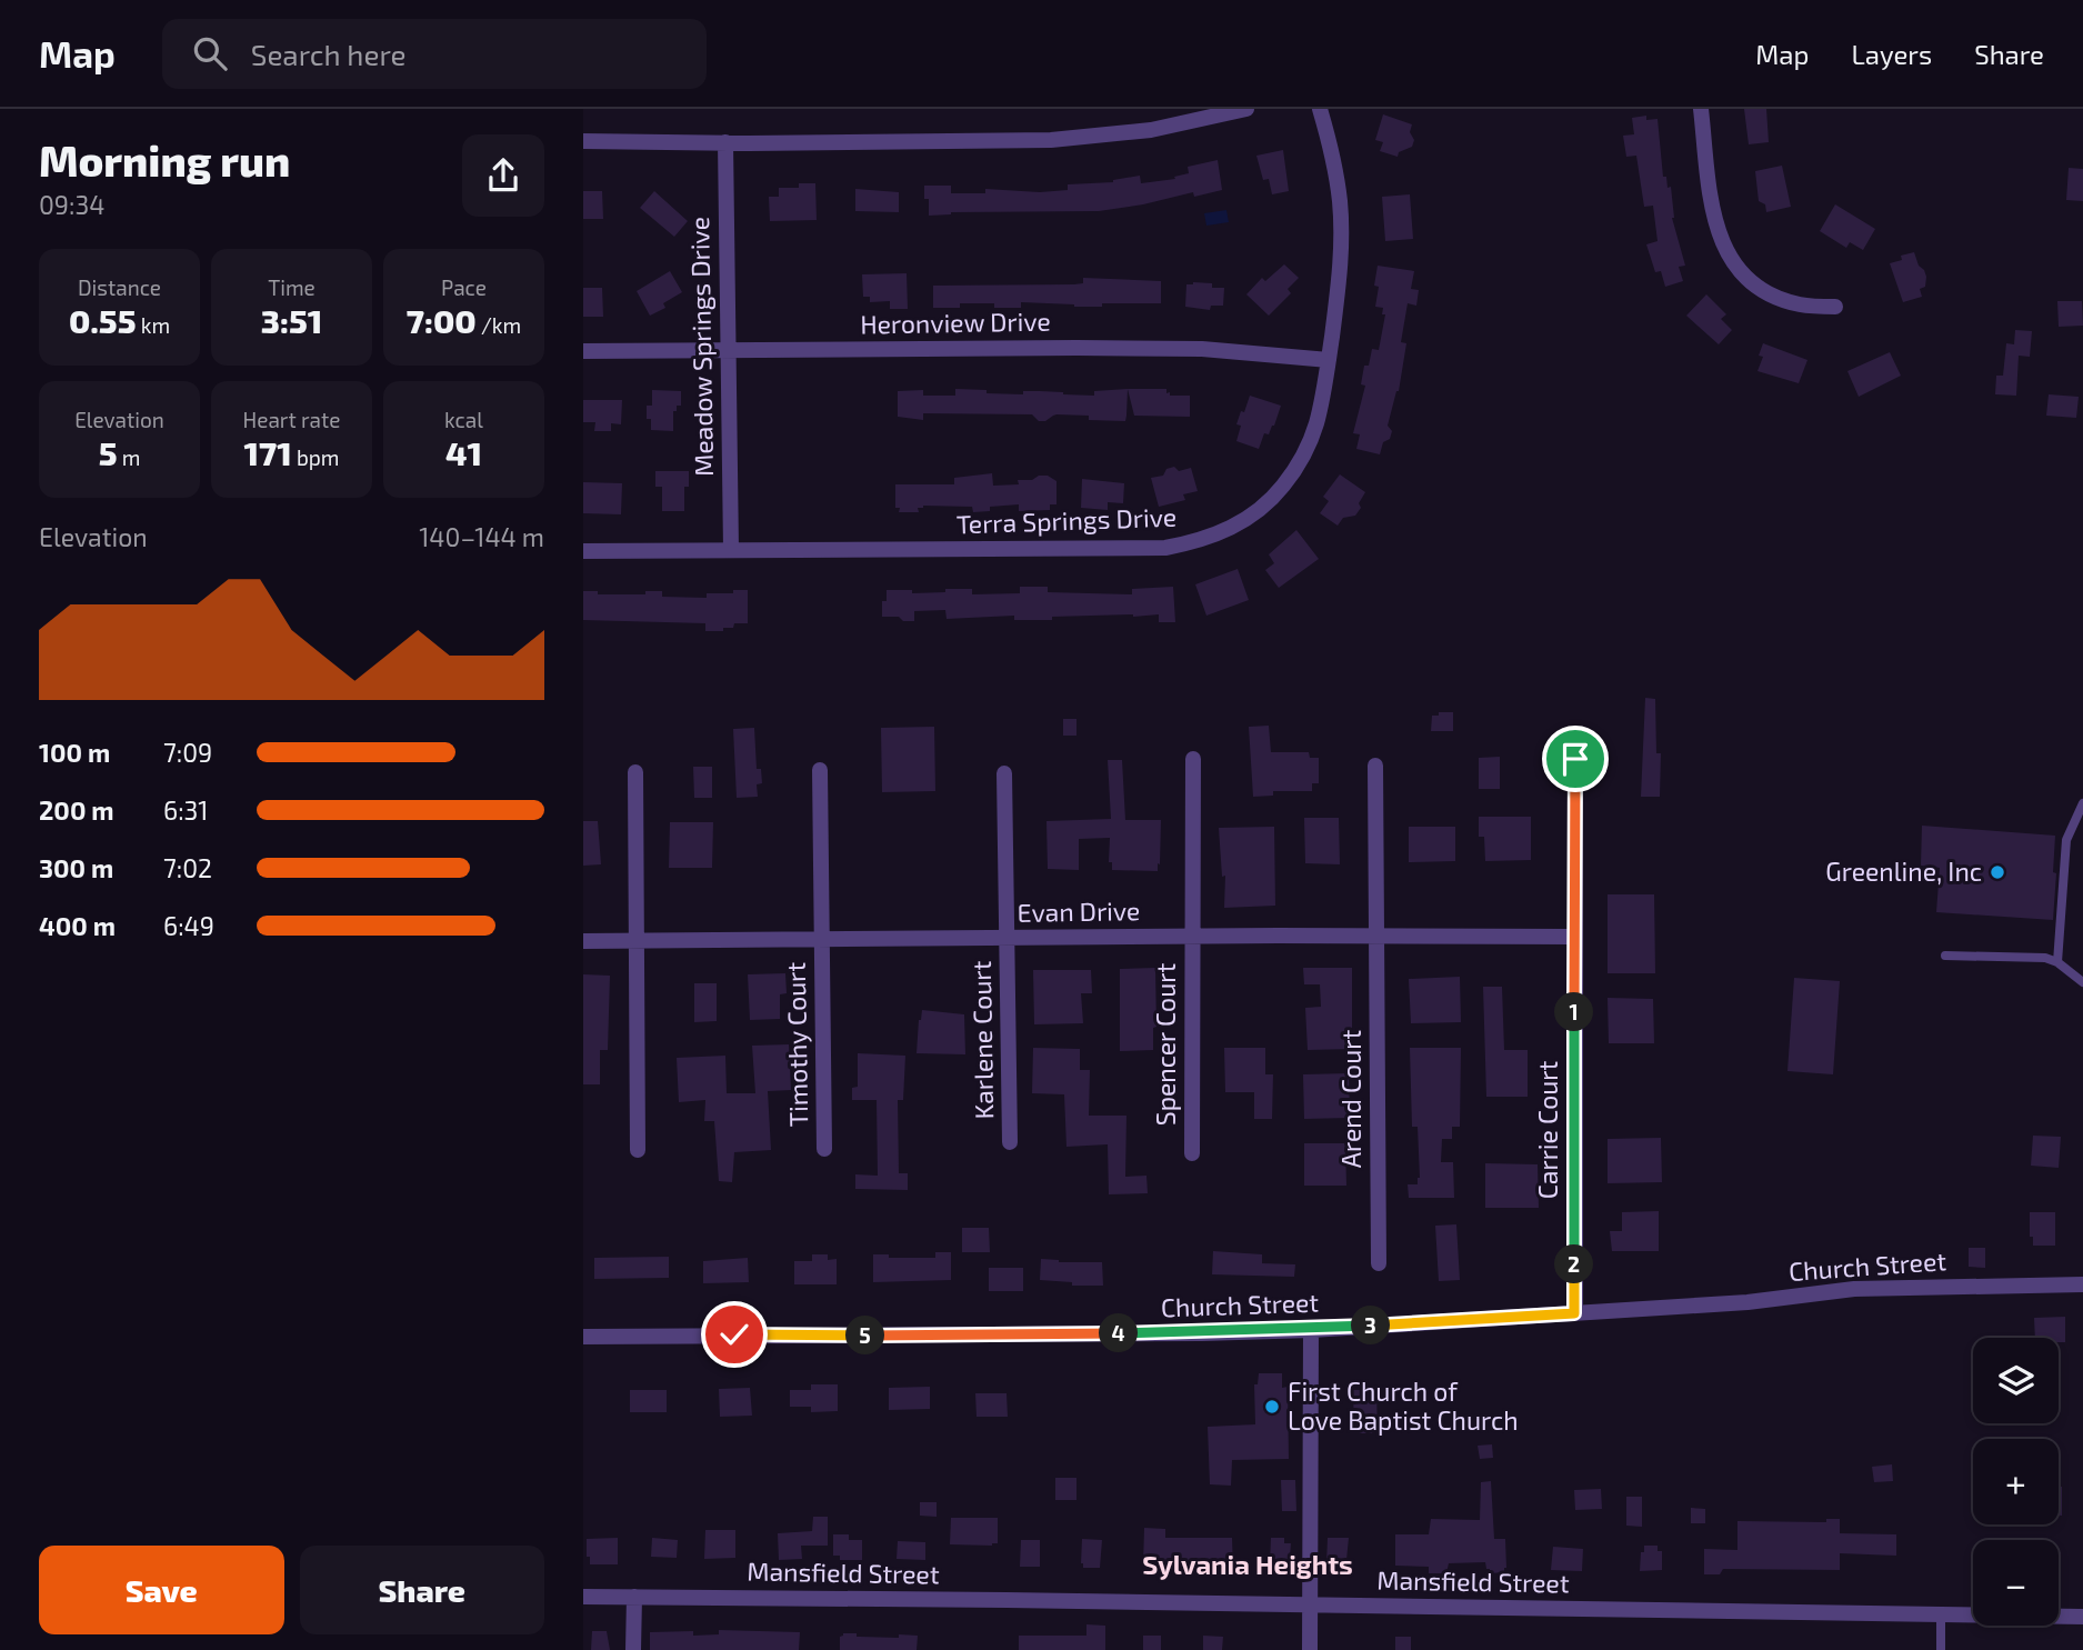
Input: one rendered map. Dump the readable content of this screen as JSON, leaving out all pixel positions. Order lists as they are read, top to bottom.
{
  "streets": {
    "street": [
      "Heronview Drive",
      "Meadow Springs Drive",
      "Terra Springs Drive",
      "Evan Drive",
      "Karlene Court",
      "Timothy Court",
      "Spencer Court",
      "Arend Court",
      "Carrie Court",
      "Church Street",
      "Mansfield Street"
    ]
  },
  "crossings": [
    ["Heronview Drive", "Meadow Springs Drive"],
    ["Heronview Drive", "Terra Springs Drive"],
    ["Meadow Springs Drive", "Terra Springs Drive"],
    ["Evan Drive", "Karlene Court"],
    ["Evan Drive", "Timothy Court"],
    ["Evan Drive", "Spencer Court"],
    ["Evan Drive", "Arend Court"],
    ["Evan Drive", "Carrie Court"],
    ["Carrie Court", "Church Street"]
  ],
  "districts": ["Sylvania Heights"],
  "places": ["Greenline, Inc", "First Church of Love Baptist Church"],
  "page": {
    "header": "Map",
    "search": "Search here",
    "nav": ["Map", "Layers", "Share"],
    "heading": ["Morning run", "09:34"],
    "stats": [
      ["Distance", "0.55 km"],
      ["Time", "3:51"],
      ["Pace", "7:00 /km"],
      ["Elevation", "5 m"],
      ["Heart rate", "171 bpm"],
      ["kcal", "41"]
    ],
    "chart": ["Elevation", "140–144 m"],
    "list": [
      {
        "name": "100 m",
        "note": "7:09"
      },
      {
        "name": "200 m",
        "note": "6:31"
      },
      {
        "name": "300 m",
        "note": "7:02"
      },
      {
        "name": "400 m",
        "note": "6:49"
      }
    ],
    "pins": [
      "1",
      "2",
      "3",
      "4",
      "5"
    ],
    "map_buttons": ["+", "−"],
    "buttons": ["Save", "Share"]
  }
}
